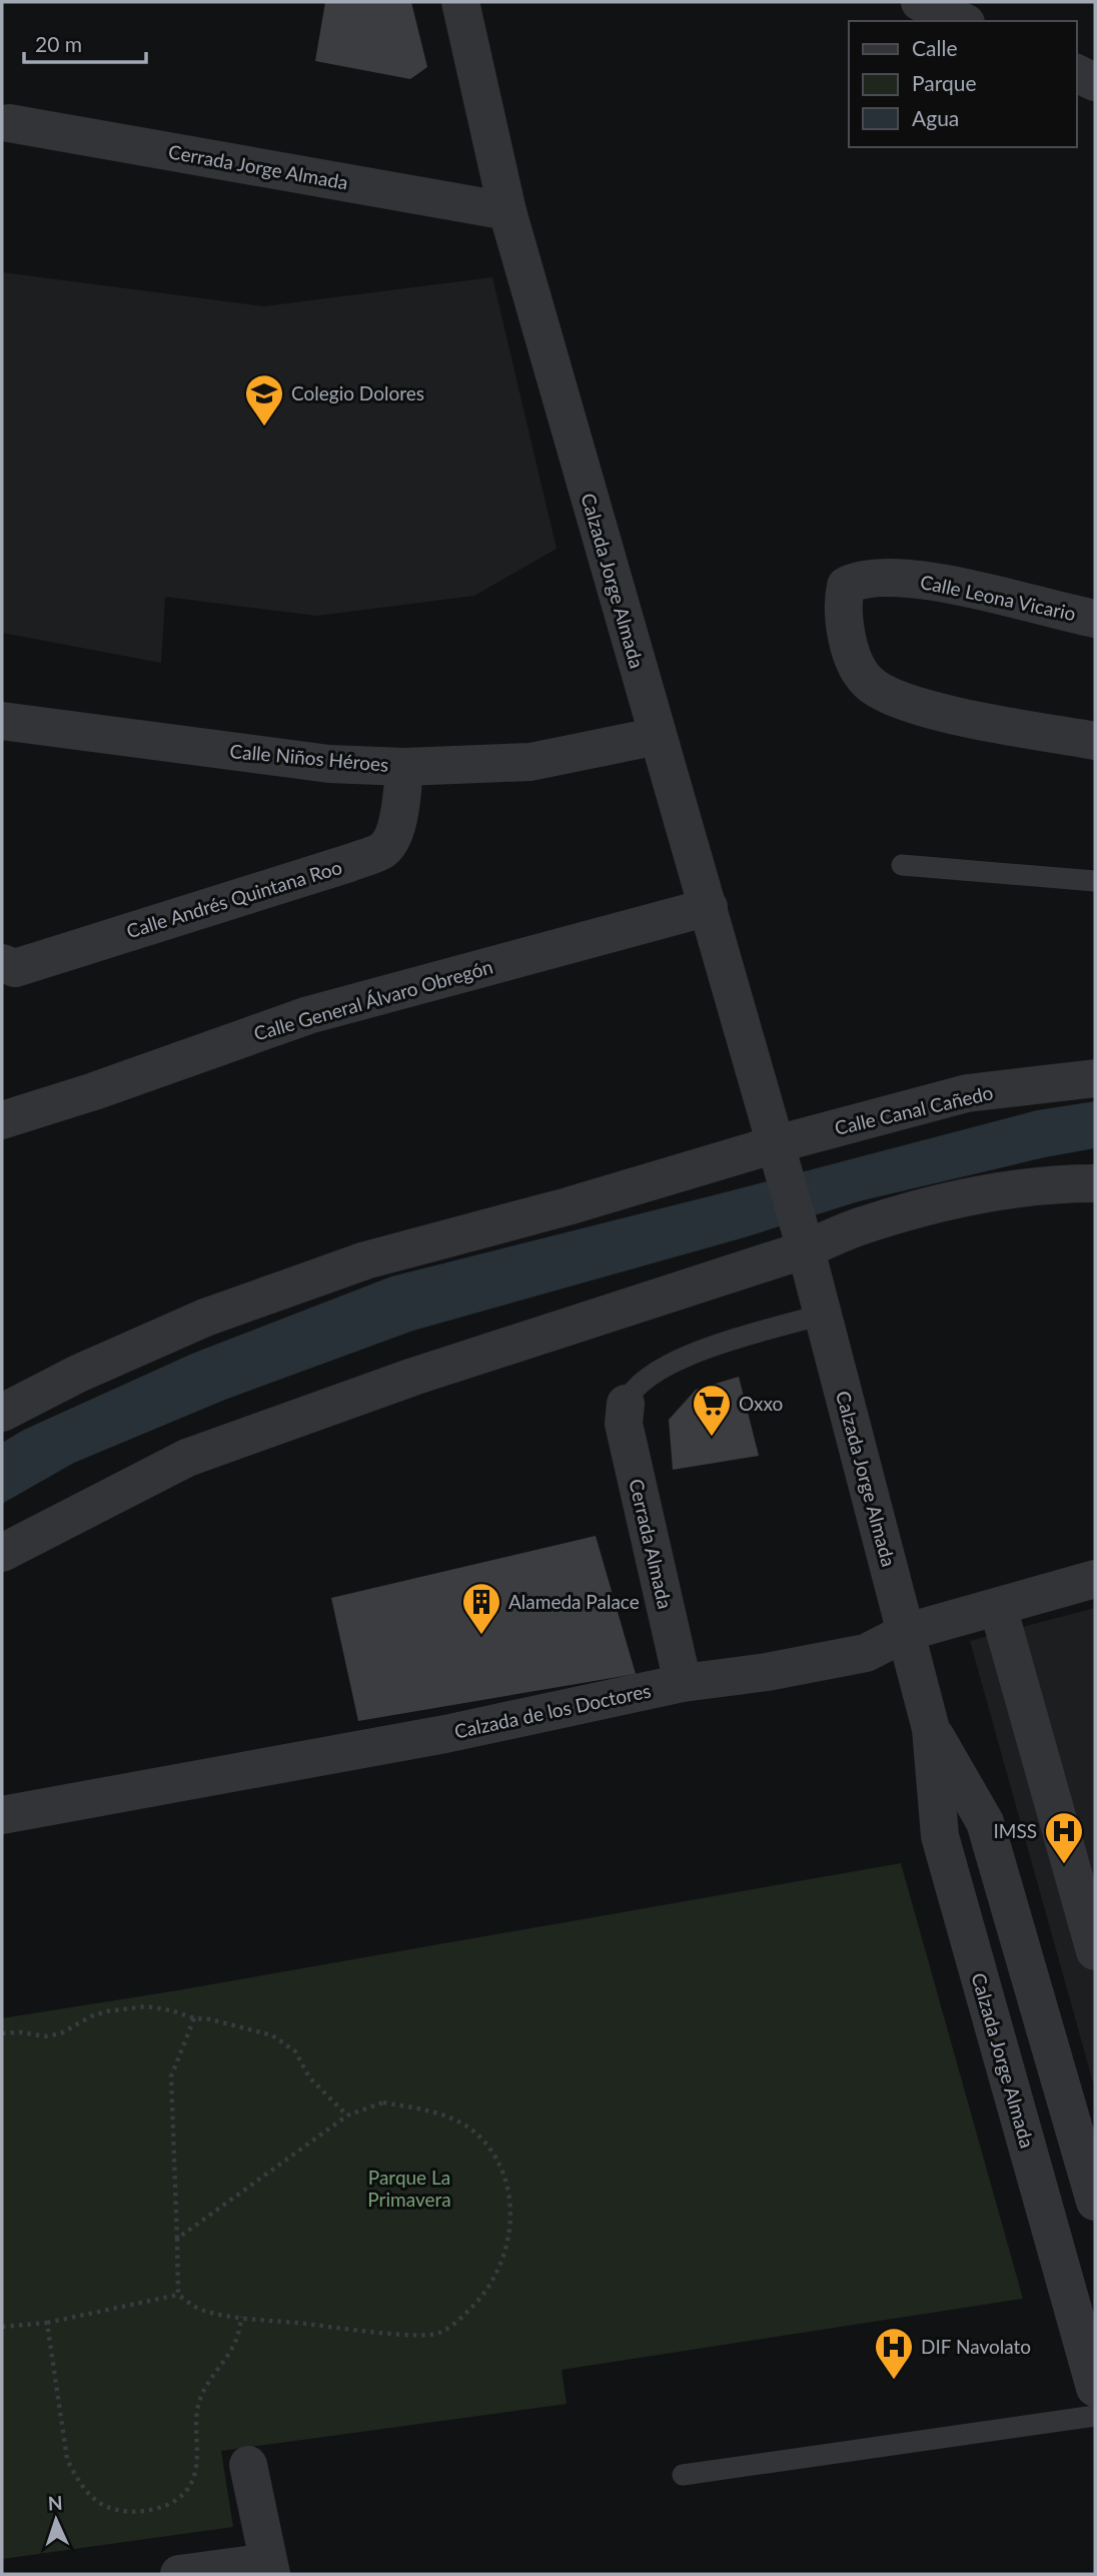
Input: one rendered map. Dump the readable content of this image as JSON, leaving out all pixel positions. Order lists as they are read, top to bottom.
{
  "streets": {
    "street": [
      "Cerrada Jorge Almada",
      "Calzada Jorge Almada",
      "Calle Leona Vicario",
      "Calle Niños Héroes",
      "Calle Andrés Quintana Roo",
      "Calle General Álvaro Obregón",
      "Calle Canal Cañedo",
      "Cerrada Almada",
      "Calzada de los Doctores"
    ]
  },
  "crossings": [
    ["Cerrada Jorge Almada", "Calzada Jorge Almada"],
    ["Calzada Jorge Almada", "Calle Niños Héroes"],
    ["Calzada Jorge Almada", "Calle General Álvaro Obregón"],
    ["Calzada Jorge Almada", "Calle Canal Cañedo"],
    ["Calzada Jorge Almada", "Calzada de los Doctores"],
    ["Calle Niños Héroes", "Calle Andrés Quintana Roo"],
    ["Cerrada Almada", "Calzada de los Doctores"]
  ],
  "parks": ["Parque La Primavera"],
  "places": {
    "school or university": ["Colegio Dolores"],
    "supermarket": ["Oxxo"],
    "building": ["Alameda Palace"],
    "hospital": ["IMSS", "DIF Navolato"]
  },
  "legend": ["Calle", "Parque", "Agua"],
  "scale_bar": "20 m",
  "north": "top"
}
